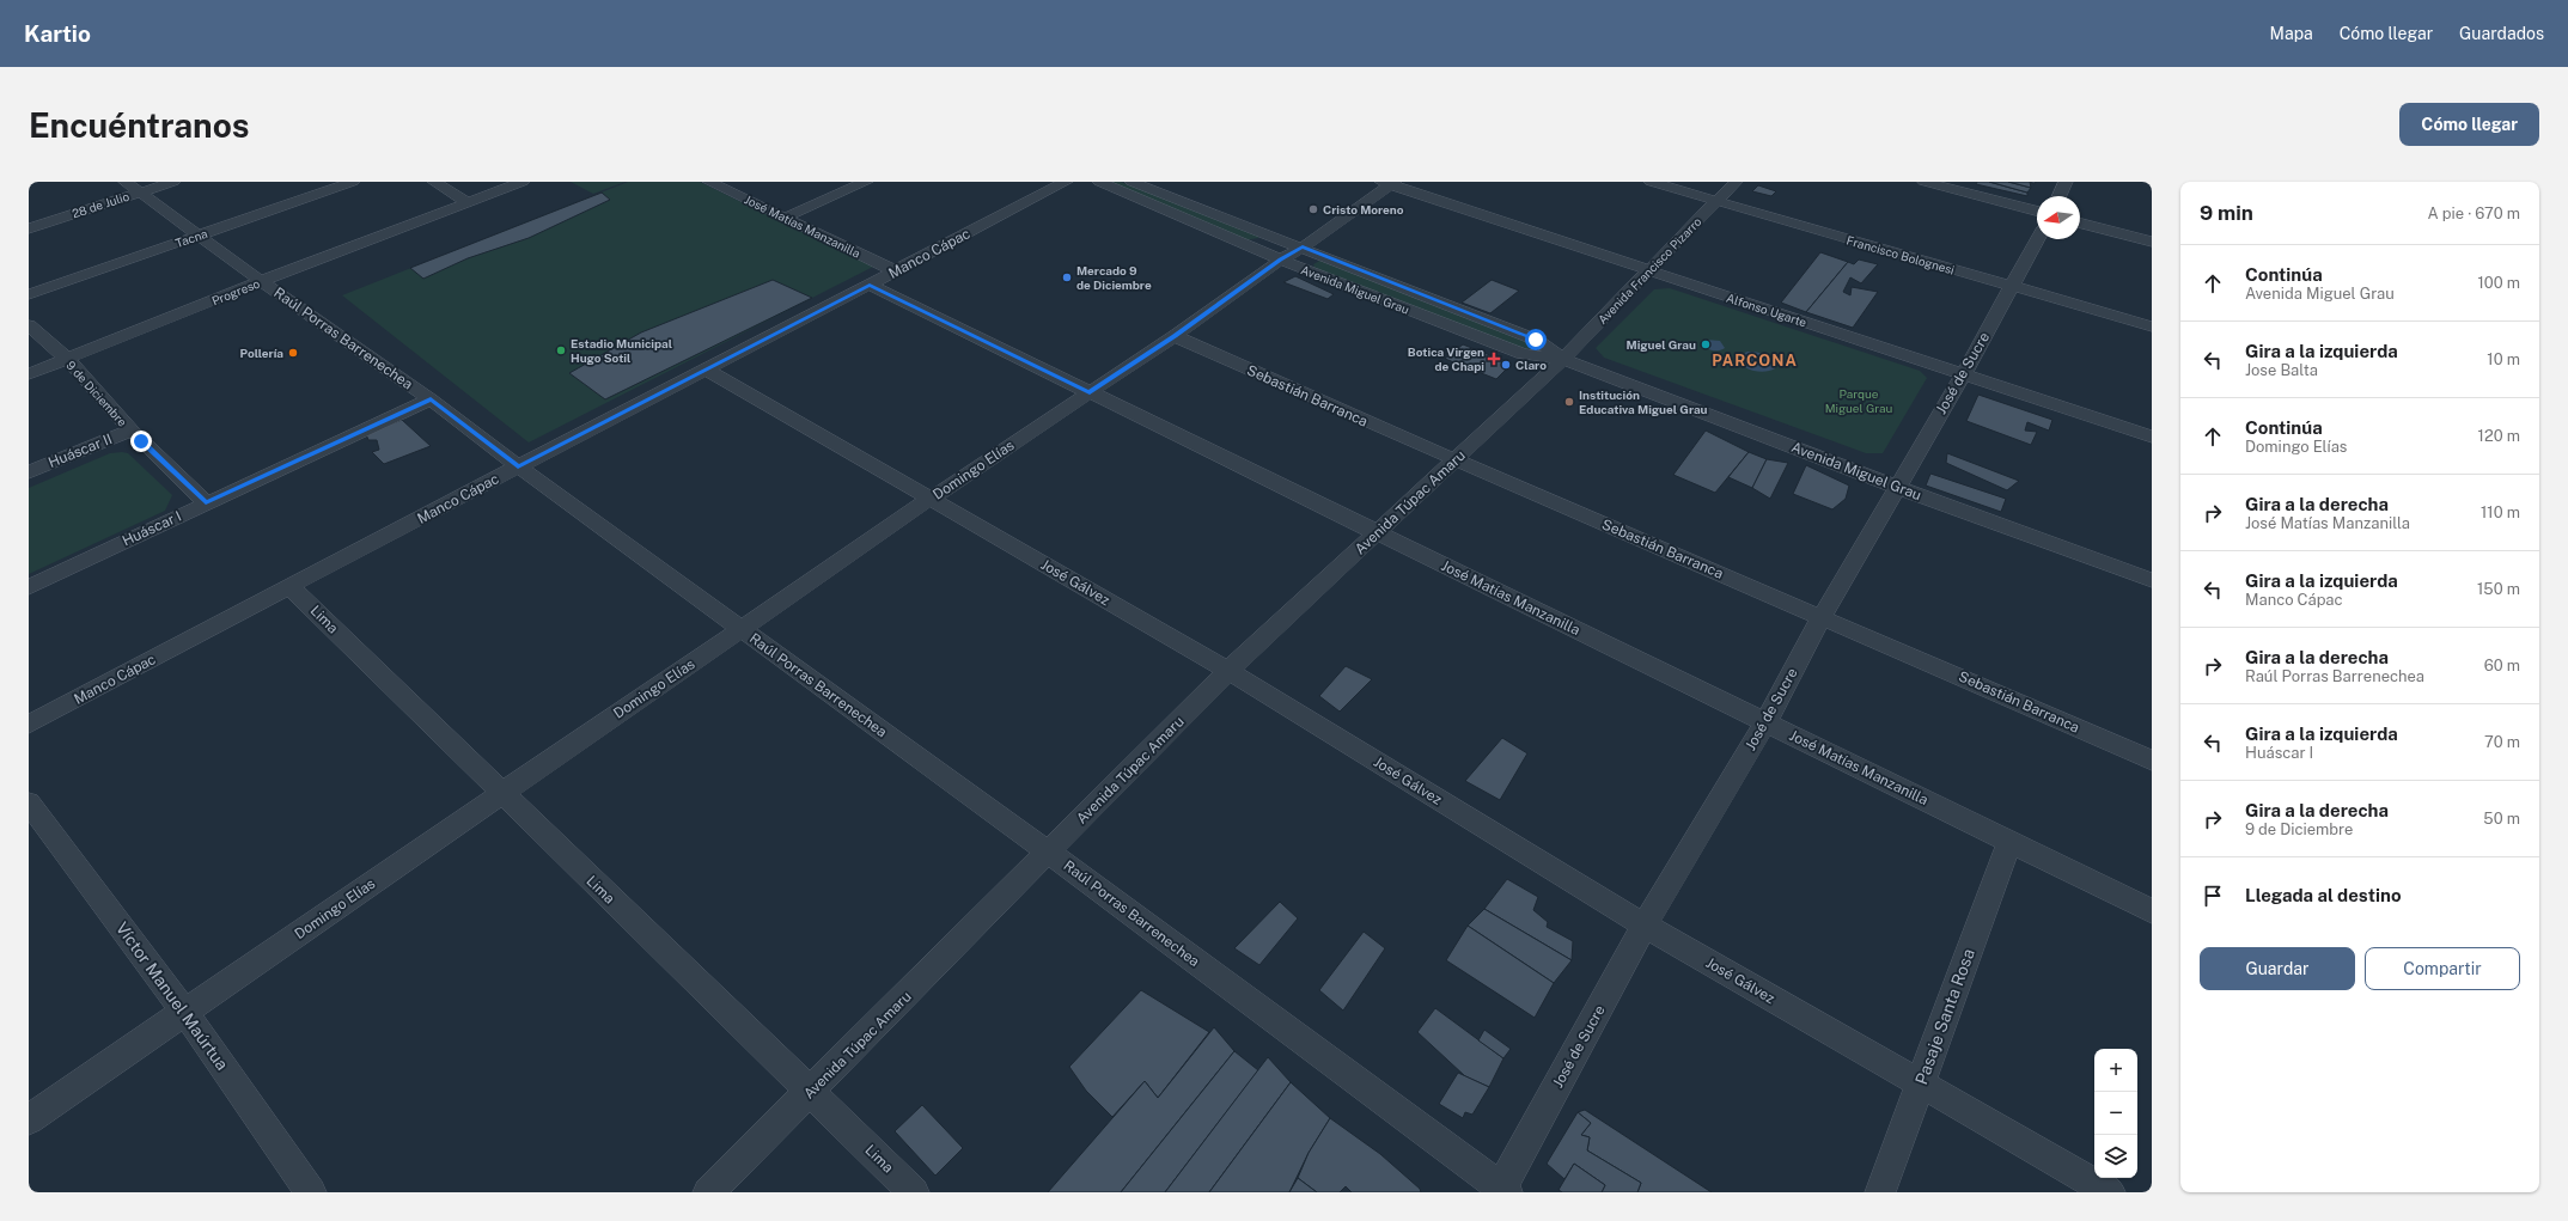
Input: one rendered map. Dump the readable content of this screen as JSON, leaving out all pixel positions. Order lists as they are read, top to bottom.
{
  "streets": {
    "street": [
      "28 de Julio",
      "José Matías Manzanilla",
      "Tacna",
      "Manco Cápac",
      "Francisco Bolognesi",
      "Avenida Francisco Pizarro",
      "Avenida Miguel Grau",
      "Progreso",
      "Alfonso Ugarte",
      "Raúl Porras Barrenechea",
      "José de Sucre",
      "9 de Diciembre",
      "Sebastián Barranca",
      "Huáscar II",
      "Domingo Elías",
      "Avenida Túpac Amaru",
      "Huáscar I",
      "José Gálvez",
      "Lima",
      "Víctor Manuel Maúrtua",
      "Pasaje Santa Rosa"
    ]
  },
  "crossings": [
    ["28 de Julio", "Raúl Porras Barrenechea"],
    ["José Matías Manzanilla", "Manco Cápac"],
    ["José Matías Manzanilla", "José de Sucre"],
    ["José Matías Manzanilla", "Domingo Elías"],
    ["José Matías Manzanilla", "Avenida Túpac Amaru"],
    ["José Matías Manzanilla", "Pasaje Santa Rosa"],
    ["Tacna", "Raúl Porras Barrenechea"],
    ["Manco Cápac", "Raúl Porras Barrenechea"],
    ["Manco Cápac", "José Gálvez"],
    ["Manco Cápac", "Lima"],
    ["Francisco Bolognesi", "Avenida Francisco Pizarro"],
    ["Francisco Bolognesi", "José de Sucre"],
    ["Avenida Francisco Pizarro", "Avenida Miguel Grau"],
    ["Avenida Francisco Pizarro", "Alfonso Ugarte"],
    ["Avenida Francisco Pizarro", "Avenida Túpac Amaru"],
    ["Avenida Miguel Grau", "José de Sucre"],
    ["Avenida Miguel Grau", "Domingo Elías"],
    ["Avenida Miguel Grau", "Avenida Túpac Amaru"],
    ["Progreso", "Raúl Porras Barrenechea"],
    ["Progreso", "9 de Diciembre"],
    ["Alfonso Ugarte", "José de Sucre"],
    ["Alfonso Ugarte", "Domingo Elías"],
    ["Raúl Porras Barrenechea", "José de Sucre"],
    ["Raúl Porras Barrenechea", "Domingo Elías"],
    ["Raúl Porras Barrenechea", "Avenida Túpac Amaru"],
    ["Raúl Porras Barrenechea", "Huáscar I"],
    ["José de Sucre", "Sebastián Barranca"],
    ["José de Sucre", "José Gálvez"],
    ["9 de Diciembre", "Huáscar II"],
    ["9 de Diciembre", "Huáscar I"],
    ["Sebastián Barranca", "Domingo Elías"],
    ["Sebastián Barranca", "Avenida Túpac Amaru"],
    ["Domingo Elías", "José Gálvez"],
    ["Domingo Elías", "Lima"],
    ["Domingo Elías", "Víctor Manuel Maúrtua"],
    ["Avenida Túpac Amaru", "José Gálvez"],
    ["Avenida Túpac Amaru", "Lima"],
    ["José Gálvez", "Pasaje Santa Rosa"]
  ],
  "districts": ["PARCONA"],
  "parks": ["Parque Miguel Grau"],
  "places": {
    "other": [
      "Cristo Moreno",
      "Mercado 9 de Diciembre",
      "Miguel Grau",
      "Estadio Municipal Hugo Sotil",
      "Pollería",
      "Claro",
      "Institución Educativa Miguel Grau"
    ],
    "health": ["Botica Virgen de Chapi"]
  },
  "north": "left",
  "page": {
    "header": "Kartio",
    "nav": ["Mapa", "Cómo llegar", "Guardados"],
    "buttons": [
      "Cómo llegar",
      ["Guardar", "Compartir"]
    ],
    "title": "Encuéntranos",
    "heading": ["9 min", "A pie · 670 m"],
    "list": [
      ["Continúa", "Avenida Miguel Grau", "100 m"],
      ["Gira a la izquierda", "Jose Balta", "10 m"],
      ["Continúa", "Domingo Elías", "120 m"],
      ["Gira a la derecha", "José Matías Manzanilla", "110 m"],
      ["Gira a la izquierda", "Manco Cápac", "150 m"],
      ["Gira a la derecha", "Raúl Porras Barrenechea", "60 m"],
      ["Gira a la izquierda", "Huáscar I", "70 m"],
      ["Gira a la derecha", "9 de Diciembre", "50 m"],
      "Llegada al destino"
    ],
    "map_buttons": ["+", "−"]
  }
}
